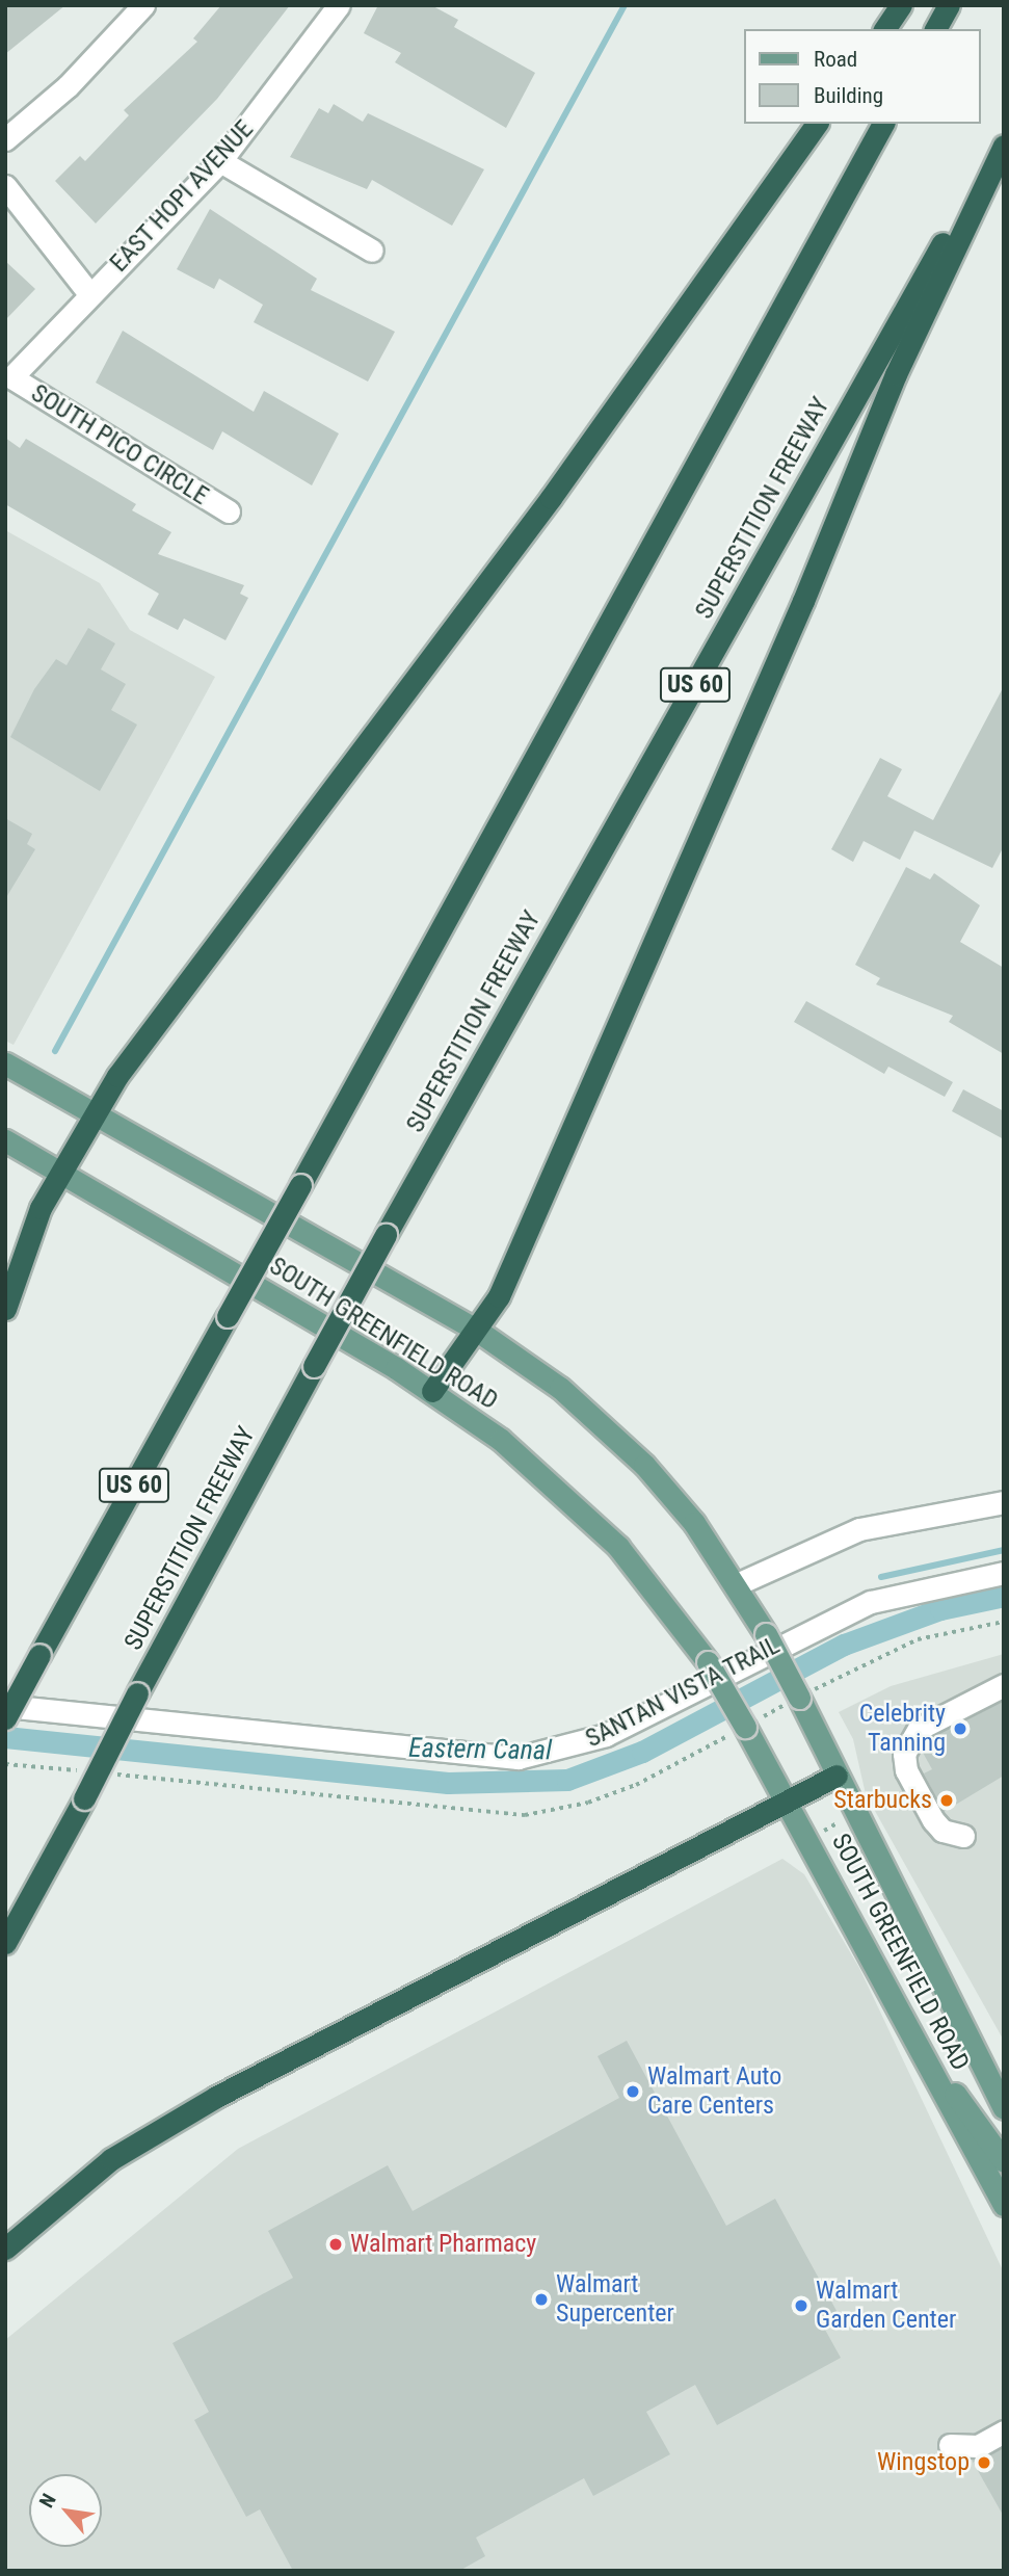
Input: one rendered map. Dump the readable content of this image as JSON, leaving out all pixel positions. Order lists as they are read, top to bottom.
{
  "streets": {
    "highway": ["SUPERSTITION FREEWAY", "US 60"],
    "main road": ["SOUTH GREENFIELD ROAD"],
    "street": ["EAST HOPI AVENUE", "SOUTH PICO CIRCLE", "SANTAN VISTA TRAIL"]
  },
  "crossings": [
    ["EAST HOPI AVENUE", "SOUTH PICO CIRCLE"]
  ],
  "water": ["Eastern Canal"],
  "places": [
    "Celebrity Tanning",
    "Starbucks",
    "Walmart Auto Care Centers",
    "Walmart Pharmacy",
    "Walmart Supercenter",
    "Walmart Garden Center",
    "Wingstop"
  ],
  "legend": ["Road", "Building"],
  "north": "top left"
}
